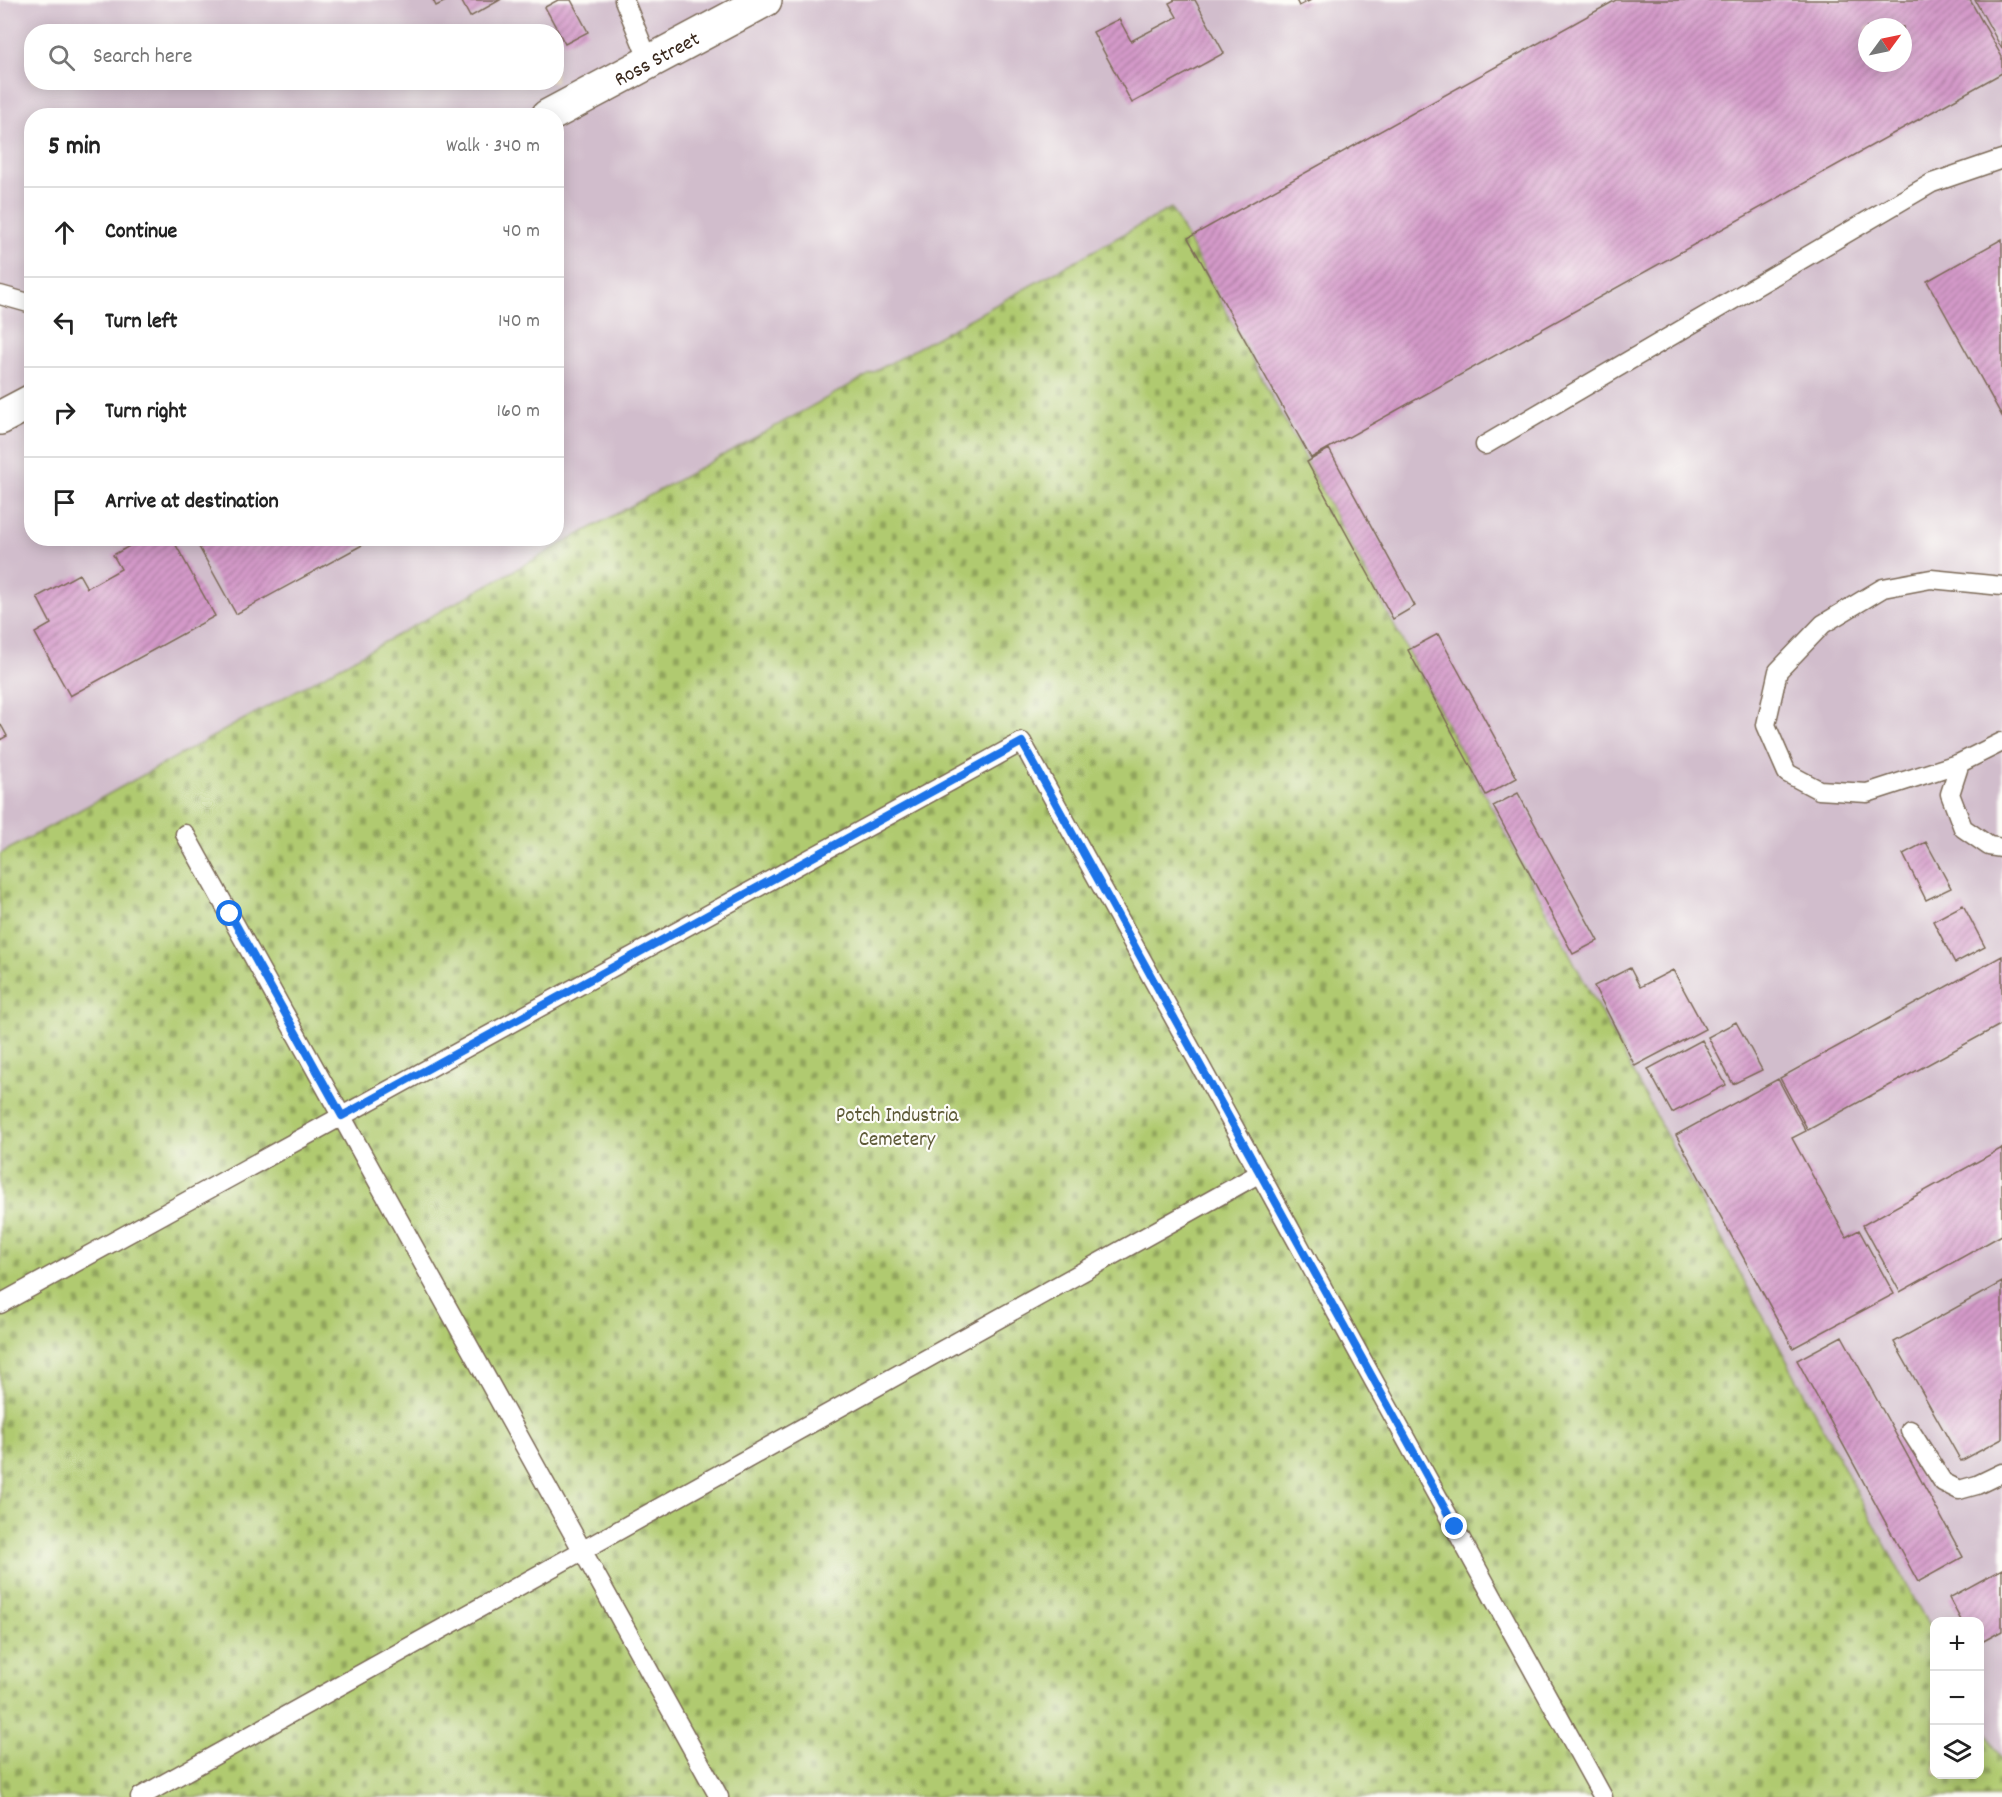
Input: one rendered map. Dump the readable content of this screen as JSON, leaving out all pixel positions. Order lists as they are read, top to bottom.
{
  "streets": {
    "street": ["Ross Street"]
  },
  "parks": ["Potch Industria Cemetery"],
  "north": "top right",
  "page": {
    "search": "Search here",
    "heading": ["5 min", "Walk · 340 m"],
    "list": [
      ["Continue", "40 m"],
      ["Turn left", "140 m"],
      ["Turn right", "160 m"],
      "Arrive at destination"
    ],
    "map_buttons": ["+", "−"]
  }
}
